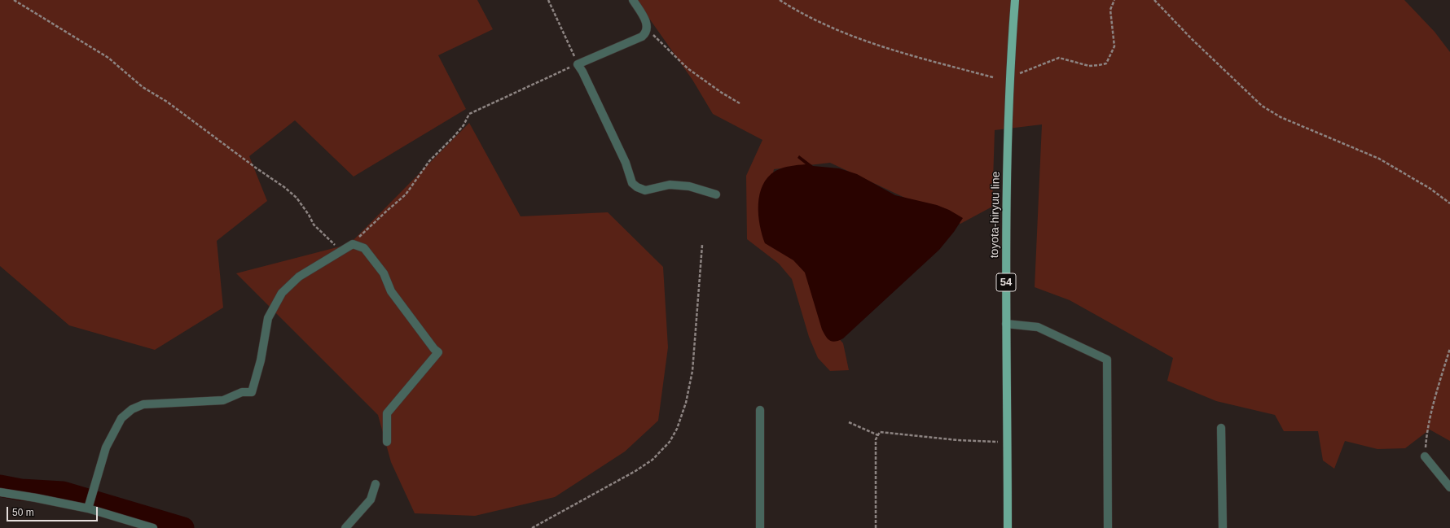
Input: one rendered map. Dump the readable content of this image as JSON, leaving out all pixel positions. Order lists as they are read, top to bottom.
{
  "streets": {
    "main road": ["toyota-hiryuu line", "54"]
  },
  "scale_bar": "50 m"
}
